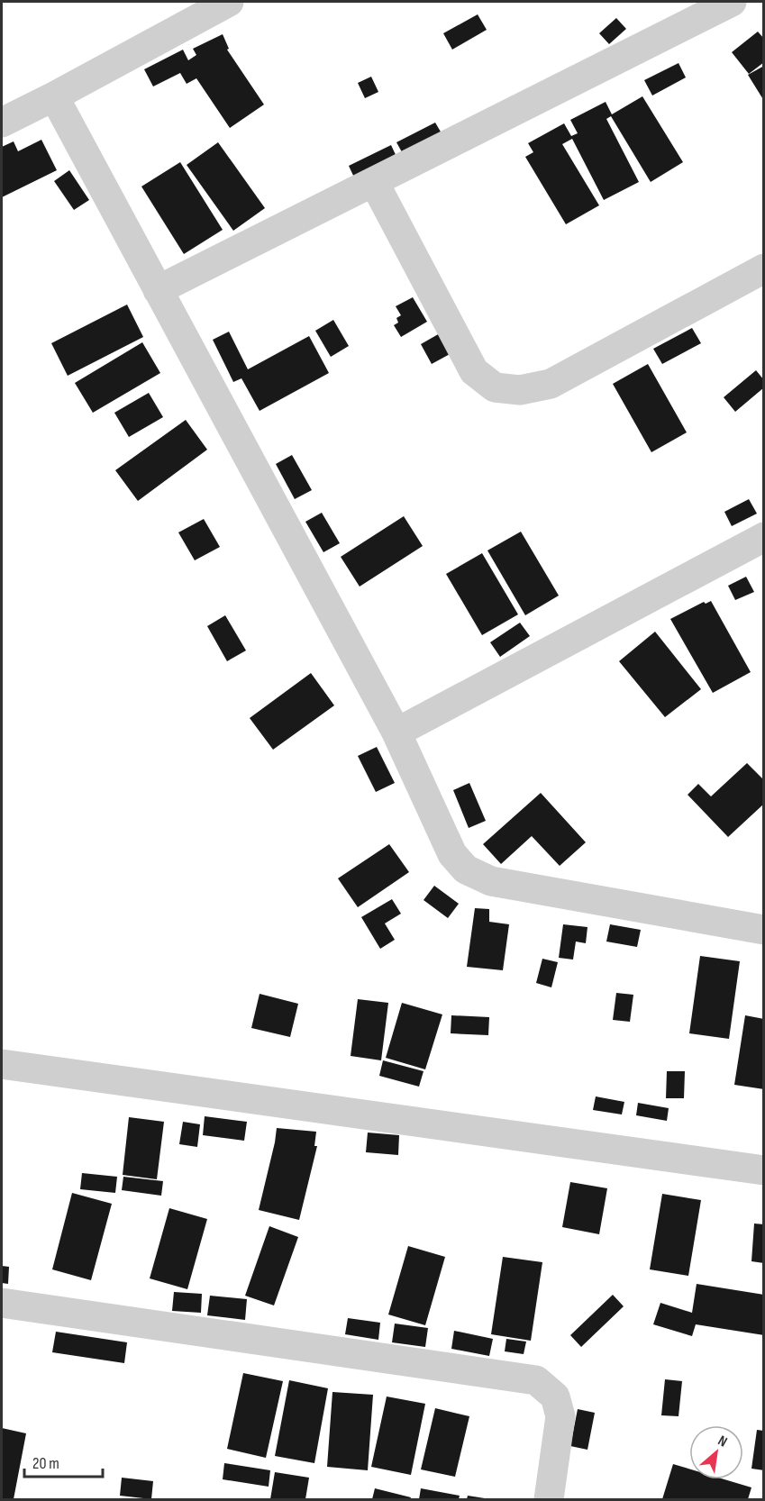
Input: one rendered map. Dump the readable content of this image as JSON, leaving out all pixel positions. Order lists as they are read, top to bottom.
{
  "scale_bar": "20 m",
  "north": "top right"
}
